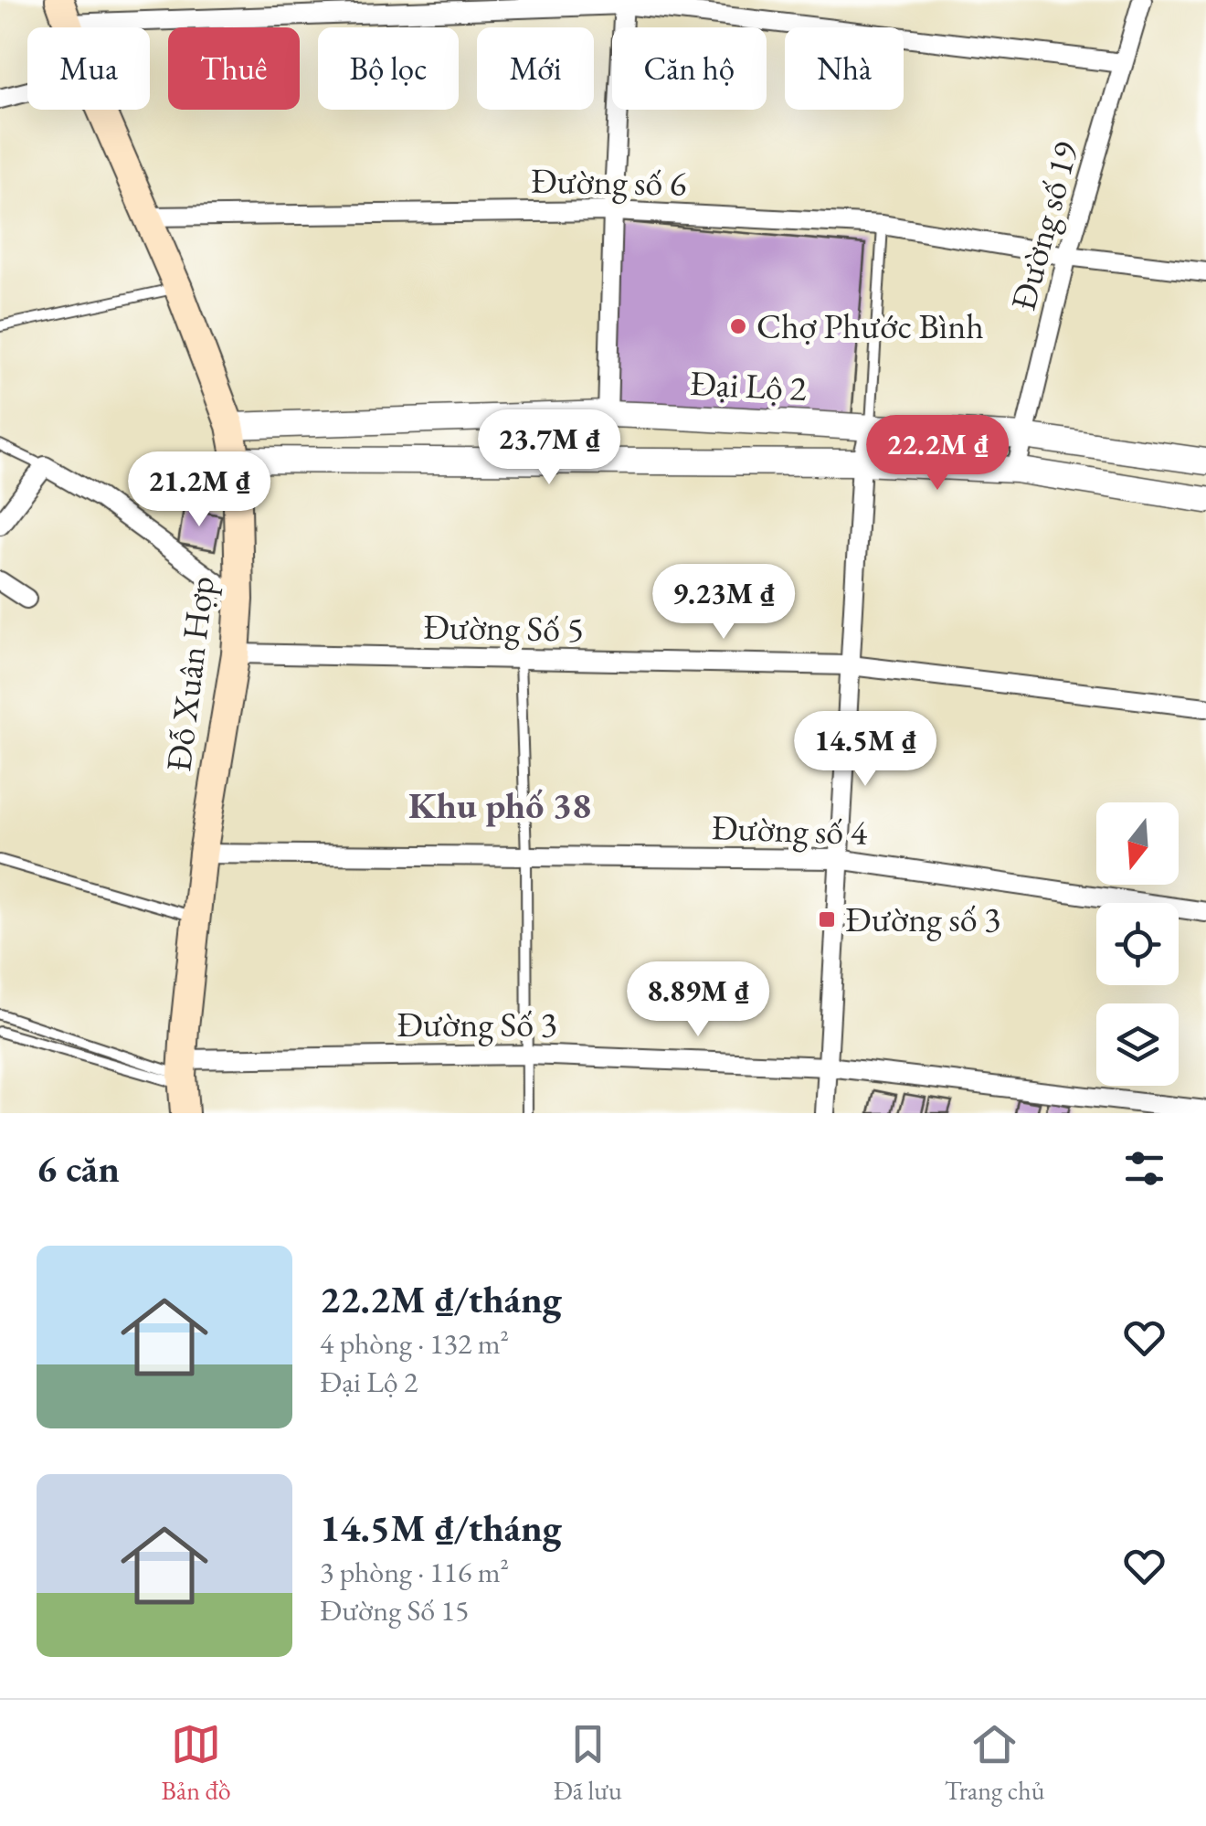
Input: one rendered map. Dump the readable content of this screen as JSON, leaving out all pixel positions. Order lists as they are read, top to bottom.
{
  "streets": {
    "main road": ["Đỗ Xuân Hợp"],
    "street": [
      "Đường số 6",
      "Đường số 19",
      "Đại Lộ 2",
      "Đường Số 5",
      "Đường số 4",
      "Đường Số 3"
    ]
  },
  "crossings": [
    ["Đường số 6", "Đường số 19"],
    ["Đường số 6", "Đỗ Xuân Hợp"],
    ["Đường số 19", "Đại Lộ 2"],
    ["Đại Lộ 2", "Đỗ Xuân Hợp"],
    ["Đường Số 5", "Đỗ Xuân Hợp"],
    ["Đỗ Xuân Hợp", "Đường số 4"],
    ["Đỗ Xuân Hợp", "Đường Số 3"]
  ],
  "districts": ["Khu phố 38"],
  "places": {
    "other": ["Chợ Phước Bình"],
    "transit": ["Đường số 3"]
  },
  "north": "bottom",
  "page": {
    "chip": [
      "Mua",
      "Thuê",
      "Bộ lọc",
      "Mới",
      "Căn hộ",
      "Nhà"
    ],
    "price": [
      "23.7M ₫",
      "22.2M ₫",
      "21.2M ₫",
      "9.23M ₫",
      "14.5M ₫",
      "8.89M ₫"
    ],
    "heading": "6 căn",
    "list": [
      {
        "name": "22.2M ₫/tháng",
        "note": "4 phòng · 132 m² · Đại Lộ 2"
      },
      {
        "name": "14.5M ₫/tháng",
        "note": "3 phòng · 116 m² · Đường Số 15"
      }
    ],
    "tabs": ["Bản đồ", "Đã lưu", "Trang chủ"]
  }
}
